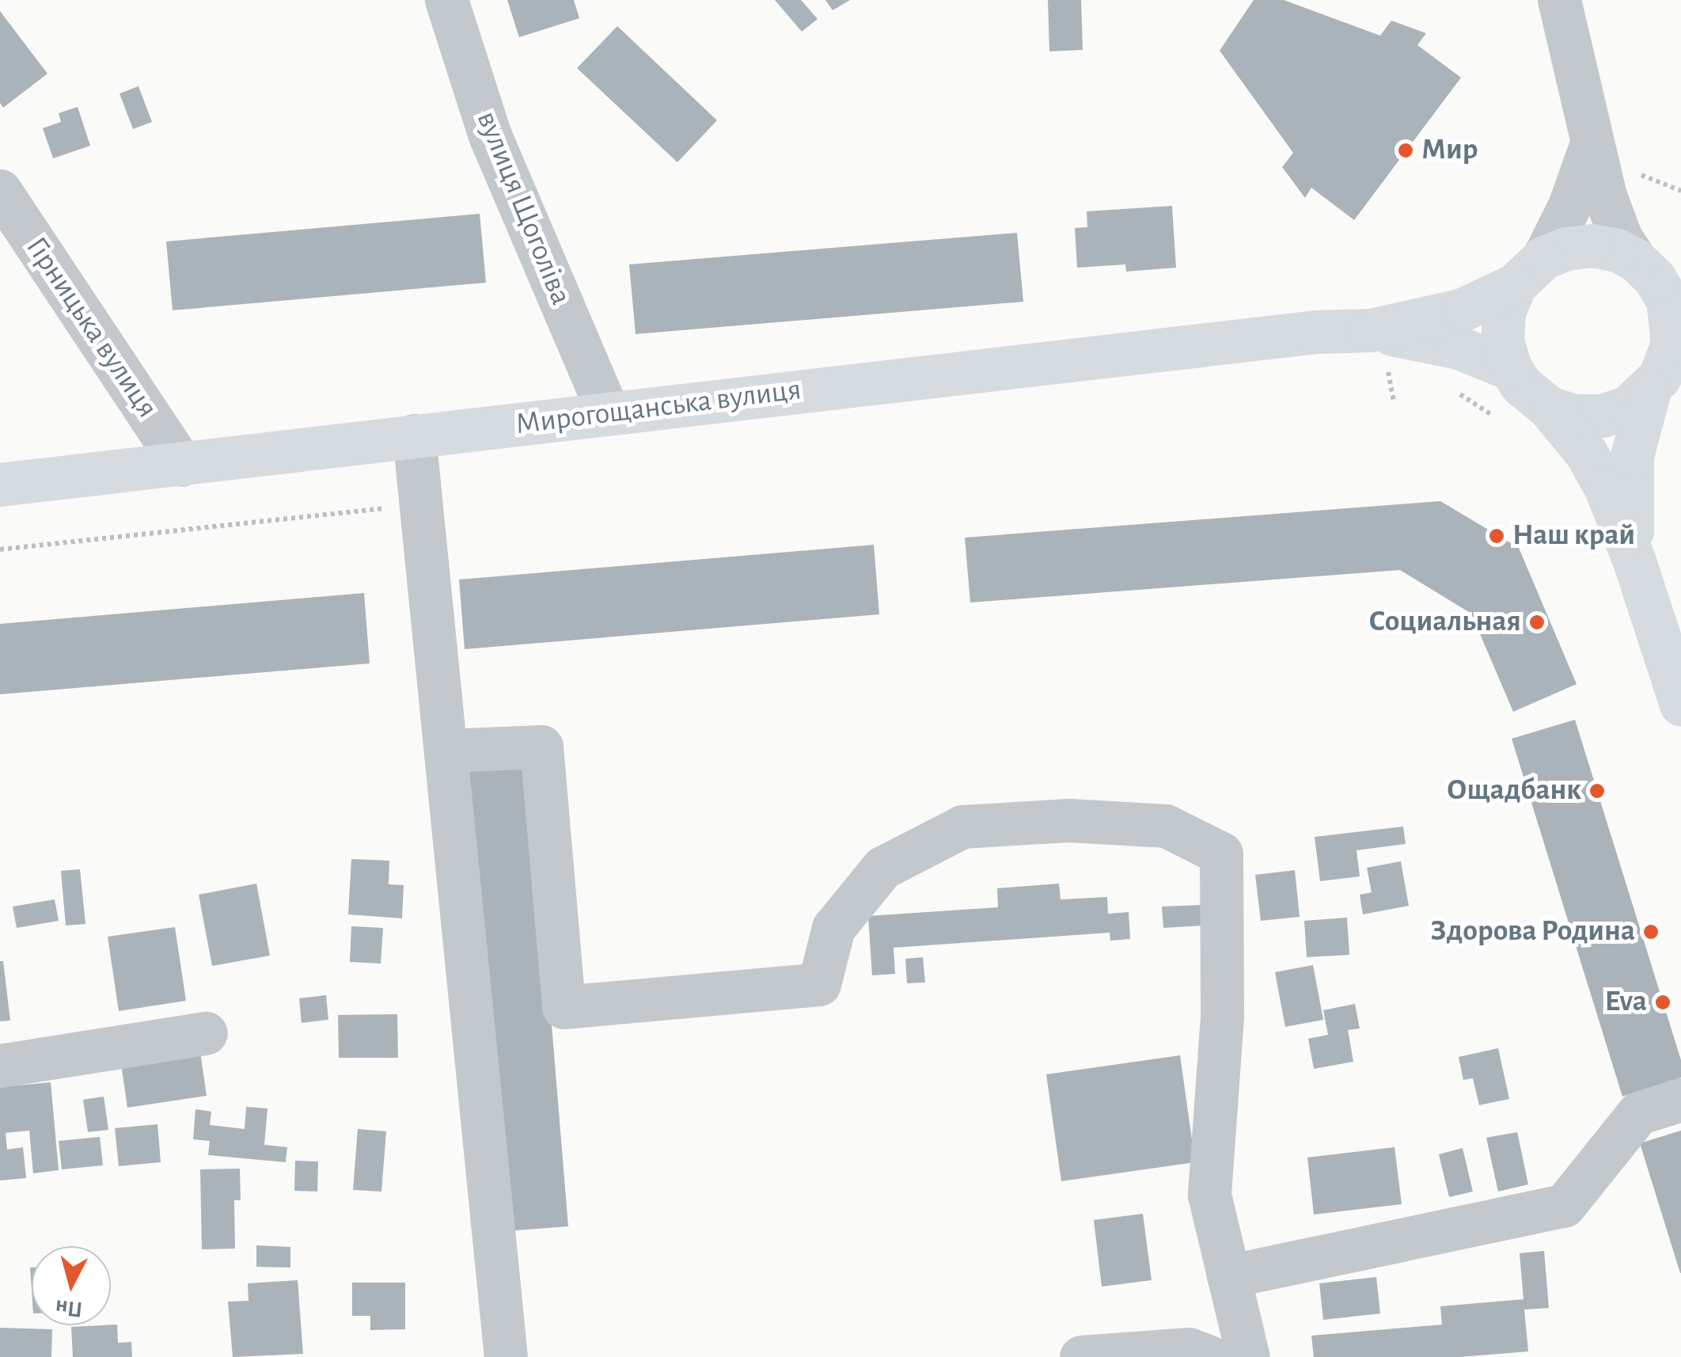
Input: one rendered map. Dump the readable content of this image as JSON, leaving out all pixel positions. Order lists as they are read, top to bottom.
{
  "streets": {
    "main road": ["Мирогощанська вулиця"],
    "street": ["вулиця Щоголіва", "Гірницька вулиця"]
  },
  "crossings": [
    ["вулиця Щоголіва", "Мирогощанська вулиця"],
    ["Гірницька вулиця", "Мирогощанська вулиця"]
  ],
  "places": [
    "Мир",
    "Наш край",
    "Социальная",
    "Ощадбанк",
    "Здорова Родина",
    "Eva"
  ],
  "north": "bottom"
}
